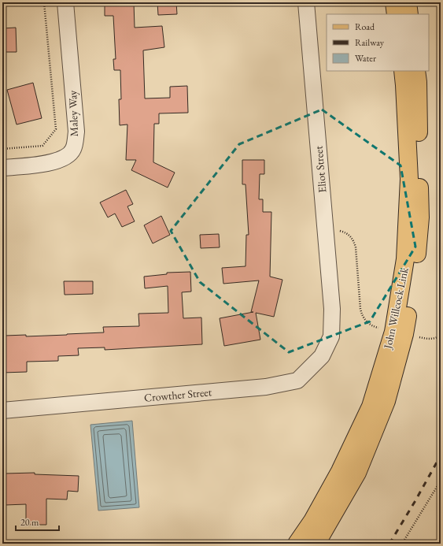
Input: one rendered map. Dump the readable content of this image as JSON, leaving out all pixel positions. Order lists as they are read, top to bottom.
{
  "streets": {
    "main road": ["John Willcock Link"],
    "street": ["Maley Way", "Eliot Street", "Crowther Street"]
  },
  "crossings": [
    ["Eliot Street", "Crowther Street"]
  ],
  "legend": ["Road", "Railway", "Water"],
  "scale_bar": "20 m"
}
